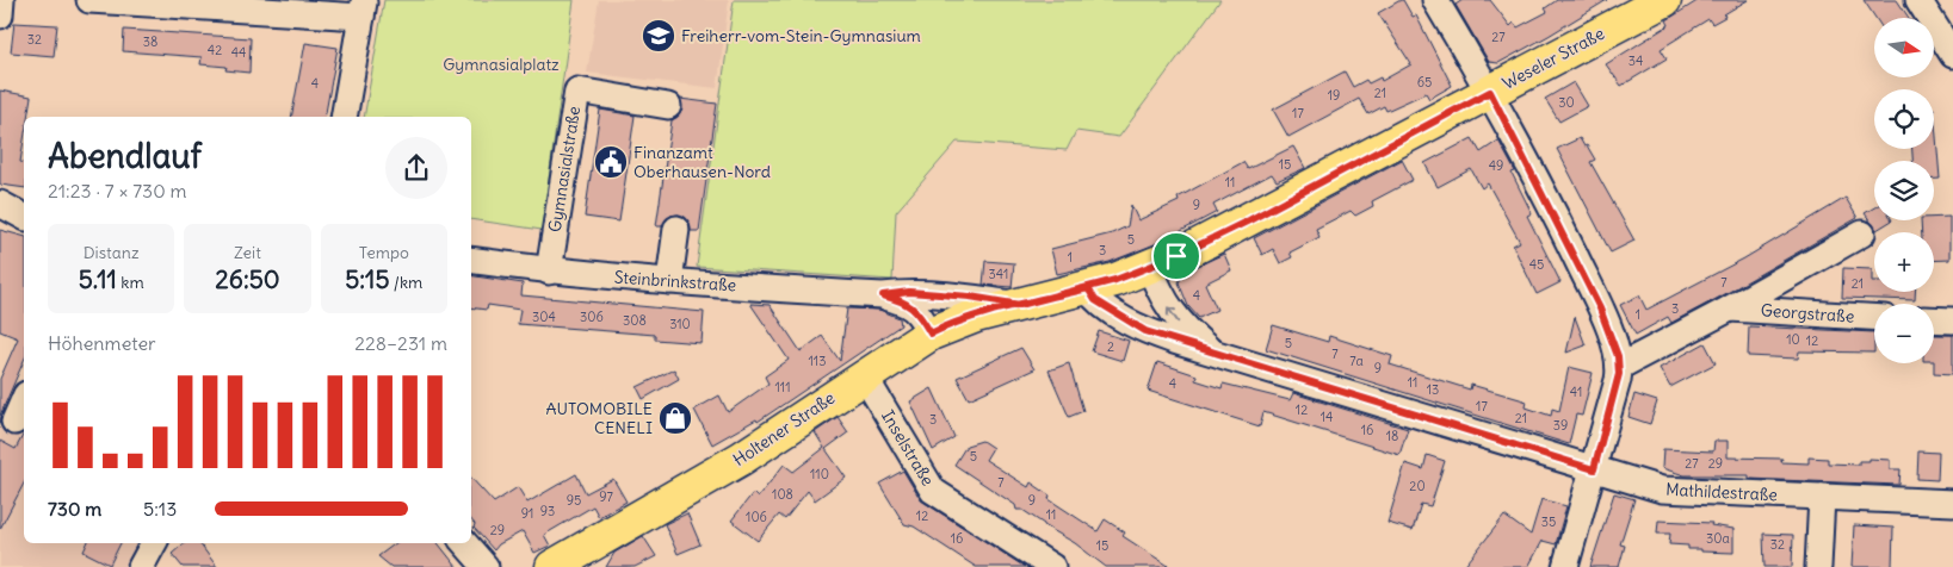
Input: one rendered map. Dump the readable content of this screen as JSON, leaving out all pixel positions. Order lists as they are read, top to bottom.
{
  "streets": {
    "main road": ["Weseler Straße", "Holtener Straße"],
    "street": [
      "Gymnasialstraße",
      "Steinbrinkstraße",
      "Georgstraße",
      "Inselstraße",
      "Mathildestraße"
    ]
  },
  "crossings": [
    ["Weseler Straße", "Steinbrinkstraße"],
    ["Weseler Straße", "Holtener Straße"],
    ["Weseler Straße", "Mathildestraße"],
    ["Gymnasialstraße", "Steinbrinkstraße"],
    ["Steinbrinkstraße", "Holtener Straße"],
    ["Holtener Straße", "Inselstraße"]
  ],
  "parks": ["Gymnasialplatz"],
  "places": {
    "school or university": ["Freiherr-vom-Stein-Gymnasium"],
    "public building": ["Finanzamt Oberhausen-Nord"],
    "shop": ["AUTOMOBILE CENELI"]
  },
  "house_numbers": [
    "27",
    "32",
    "38",
    "42",
    "44",
    "34",
    "65",
    "4",
    "21",
    "19",
    "30",
    "17",
    "15",
    "49",
    "11",
    "9",
    "5",
    "3",
    "1",
    "45",
    "341",
    "7",
    "21",
    "4",
    "3",
    "1",
    "304",
    "306",
    "308",
    "310",
    "10",
    "12",
    "5",
    "2",
    "7",
    "113",
    "7a",
    "9",
    "11",
    "4",
    "111",
    "13",
    "41",
    "17",
    "12",
    "14",
    "21",
    "3",
    "39",
    "16",
    "18",
    "5",
    "27",
    "29",
    "110",
    "7",
    "20",
    "108",
    "97",
    "95",
    "9",
    "93",
    "91",
    "11",
    "12",
    "106",
    "35",
    "29",
    "16",
    "30a",
    "32",
    "15"
  ],
  "north": "right",
  "page": {
    "map_buttons": ["+", "−"],
    "heading": ["Abendlauf", "21:23 · 7 × 730 m"],
    "stats": [
      ["Distanz", "5.11 km"],
      ["Zeit", "26:50"],
      ["Tempo", "5:15 /km"]
    ],
    "chart": ["Höhenmeter", "228–231 m"],
    "list": [
      {
        "name": "730 m",
        "note": "5:13"
      }
    ]
  }
}
